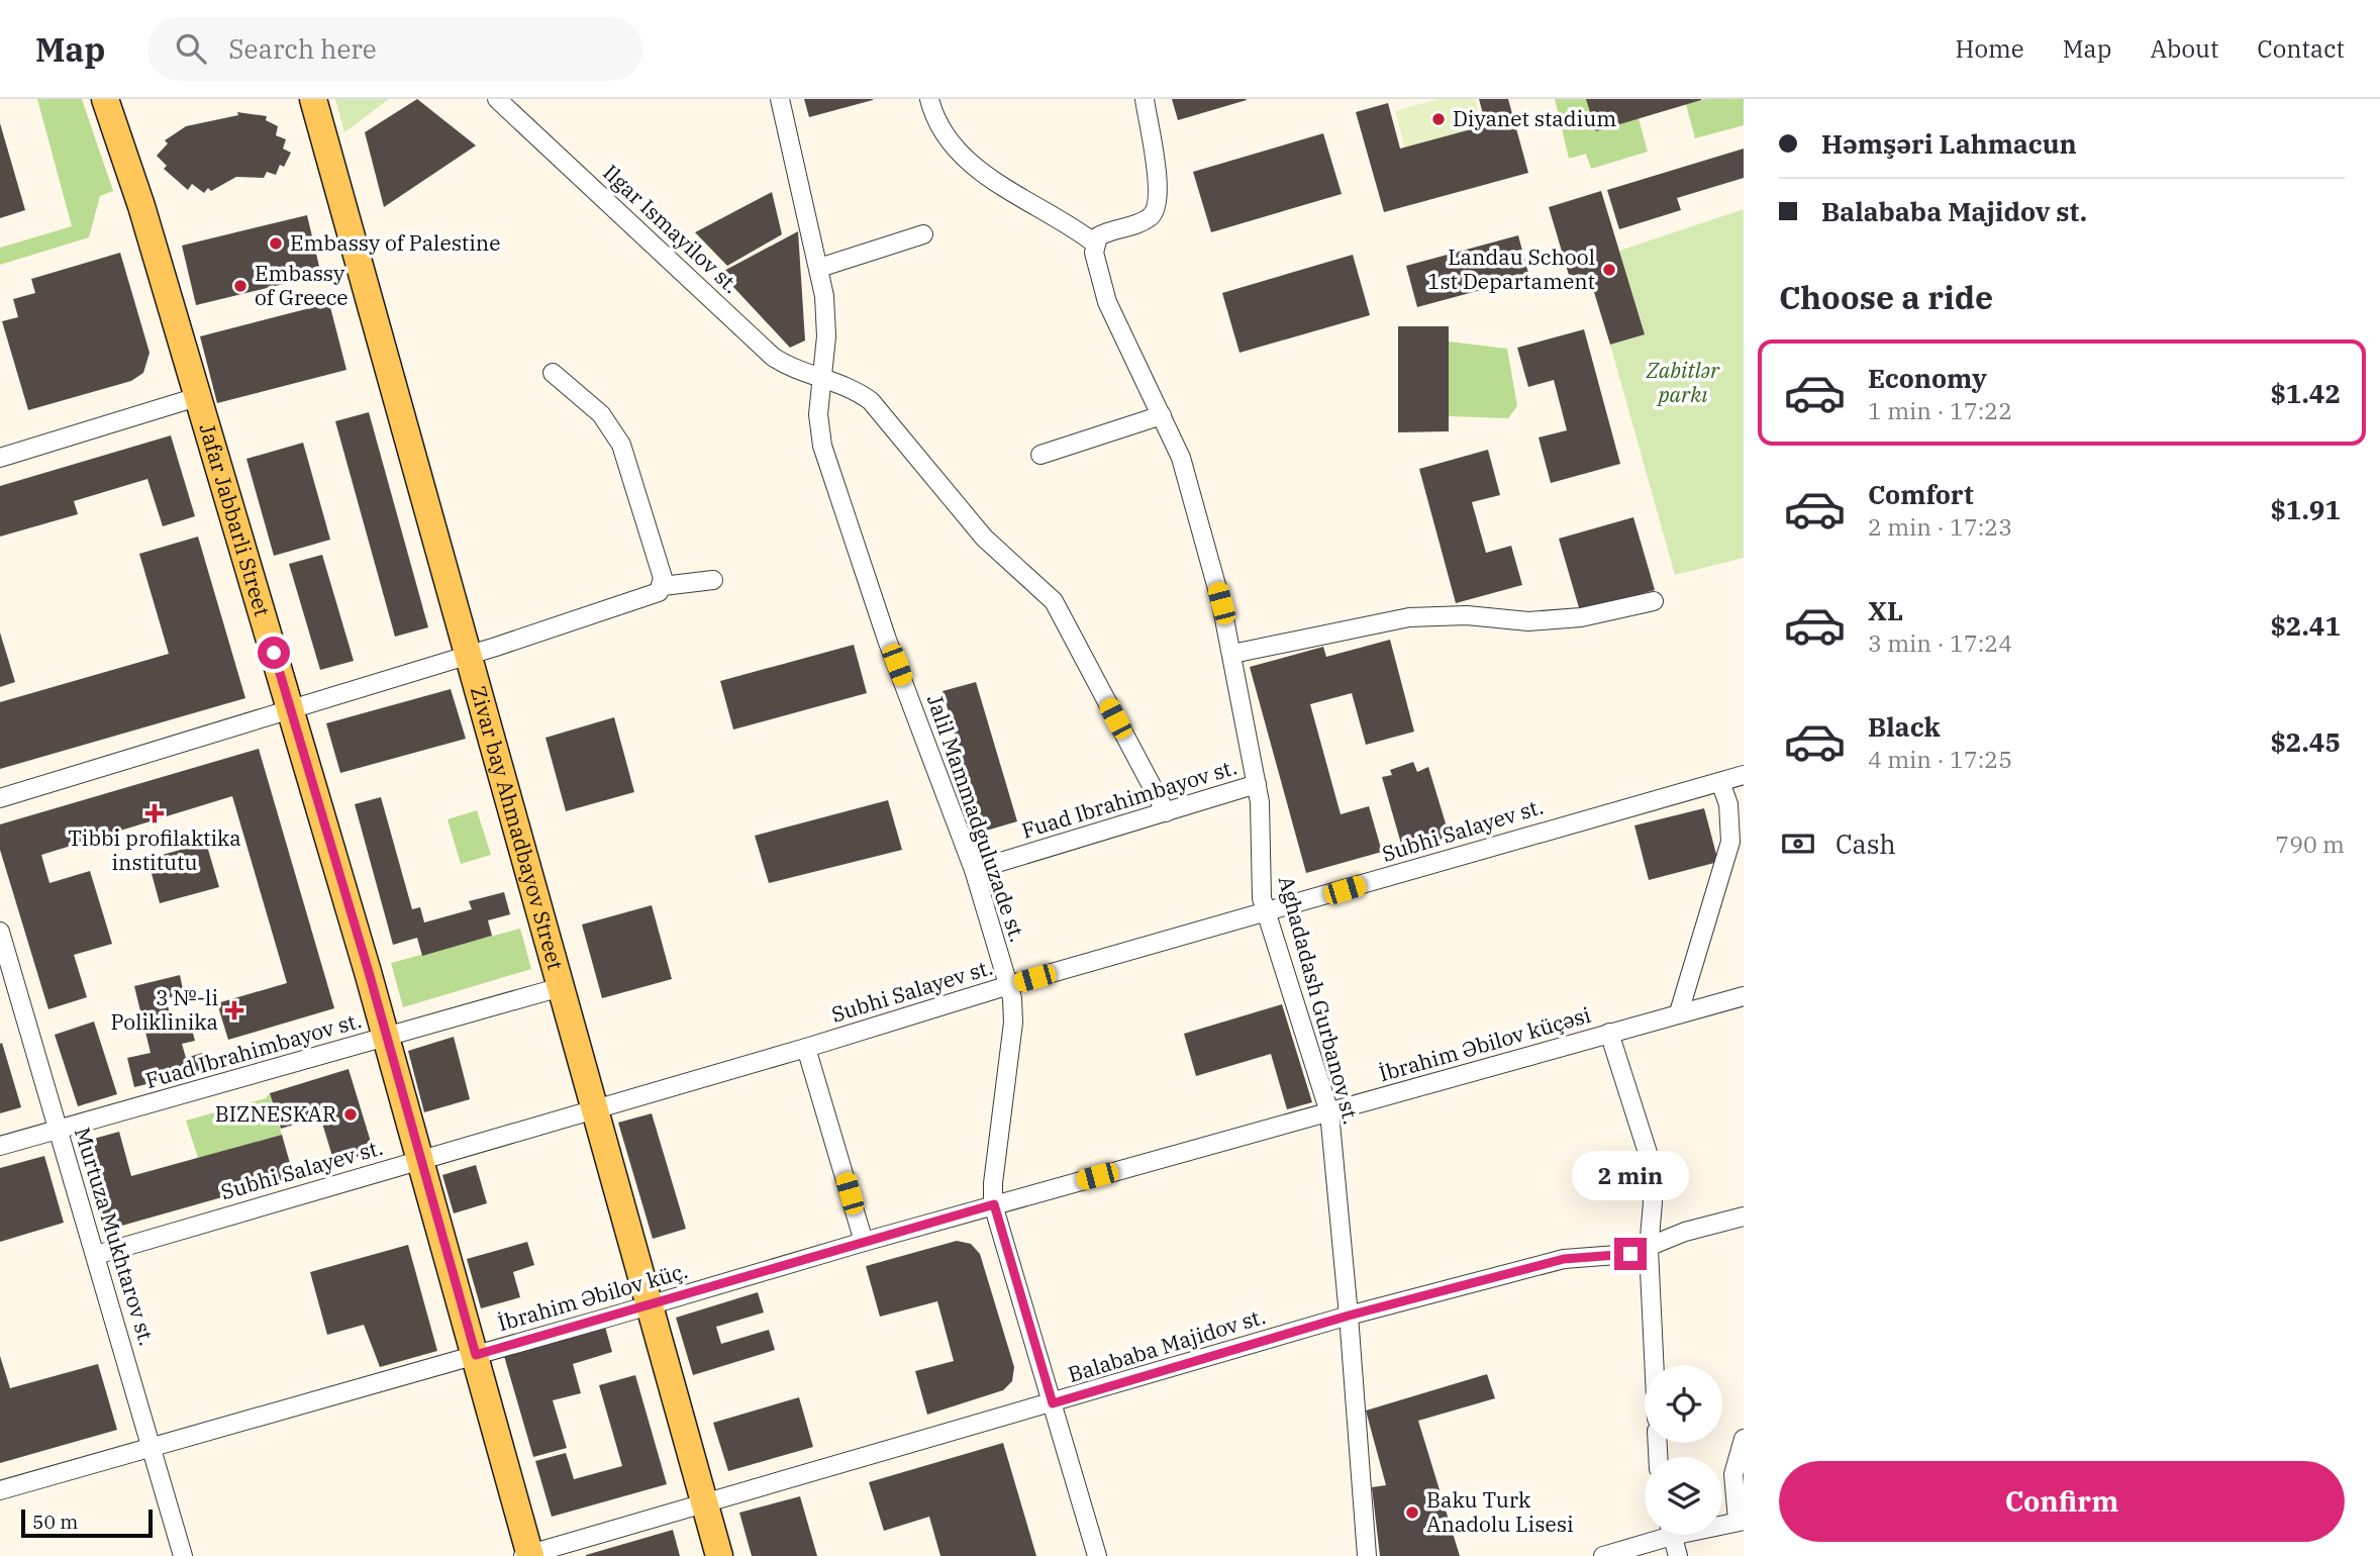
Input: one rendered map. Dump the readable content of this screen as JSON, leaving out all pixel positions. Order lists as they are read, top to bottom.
{
  "streets": {
    "main road": ["Jafar Jabbarli Street", "Zivar bay Ahmadbayov Street"],
    "street": [
      "Ilgar Ismayilov st.",
      "Fuad Ibrahimbayov st.",
      "Jalil Mammadguluzade st.",
      "Subhi Salayev st.",
      "Aghadadash Gurbanov st.",
      "İbrahim Əbilov küçəsi",
      "Murtuza Mukhtarov st.",
      "İbrahim Əbilov küç.",
      "Balababa Majidov st."
    ]
  },
  "crossings": [
    ["Ilgar Ismayilov st.", "Fuad Ibrahimbayov st."],
    ["Ilgar Ismayilov st.", "Jalil Mammadguluzade st."],
    ["Jafar Jabbarli Street", "Fuad Ibrahimbayov st."],
    ["Jafar Jabbarli Street", "Subhi Salayev st."],
    ["Jafar Jabbarli Street", "İbrahim Əbilov küç."],
    ["Jafar Jabbarli Street", "Balababa Majidov st."],
    ["Fuad Ibrahimbayov st.", "Jalil Mammadguluzade st."],
    ["Fuad Ibrahimbayov st.", "Zivar bay Ahmadbayov Street"],
    ["Fuad Ibrahimbayov st.", "Aghadadash Gurbanov st."],
    ["Fuad Ibrahimbayov st.", "Murtuza Mukhtarov st."],
    ["Jalil Mammadguluzade st.", "Subhi Salayev st."],
    ["Jalil Mammadguluzade st.", "İbrahim Əbilov küçəsi"],
    ["Jalil Mammadguluzade st.", "İbrahim Əbilov küç."],
    ["Jalil Mammadguluzade st.", "Balababa Majidov st."],
    ["Zivar bay Ahmadbayov Street", "Subhi Salayev st."],
    ["Zivar bay Ahmadbayov Street", "İbrahim Əbilov küç."],
    ["Zivar bay Ahmadbayov Street", "Balababa Majidov st."],
    ["Subhi Salayev st.", "Aghadadash Gurbanov st."],
    ["Subhi Salayev st.", "Murtuza Mukhtarov st."],
    ["Aghadadash Gurbanov st.", "İbrahim Əbilov küçəsi"],
    ["Aghadadash Gurbanov st.", "Balababa Majidov st."],
    ["İbrahim Əbilov küçəsi", "İbrahim Əbilov küç."],
    ["Murtuza Mukhtarov st.", "İbrahim Əbilov küç."]
  ],
  "parks": ["Zabitlər parkı"],
  "places": {
    "other": [
      "Diyanet stadium",
      "Embassy of Palestine",
      "Landau School 1st Departament",
      "Embassy of Greece",
      "BIZNESKAR",
      "Baku Turk Anadolu Lisesi"
    ],
    "health": ["Tibbi profilaktika institutu", "3 №-li Poliklinika"]
  },
  "scale_bar": "50 m",
  "page": {
    "header": "Map",
    "search": "Search here",
    "nav": [
      "Home",
      "Map",
      "About",
      "Contact"
    ],
    "banner": ["Həmşəri Lahmacun", "Balababa Majidov st."],
    "heading": "Choose a ride",
    "list": [
      {
        "name": "Economy",
        "note": "1 min · 17:22",
        "value": "$1.42"
      },
      {
        "name": "Comfort",
        "note": "2 min · 17:23",
        "value": "$1.91"
      },
      {
        "name": "XL",
        "note": "3 min · 17:24",
        "value": "$2.41"
      },
      {
        "name": "Black",
        "note": "4 min · 17:25",
        "value": "$2.45"
      }
    ],
    "pay": ["Cash", "790 m"],
    "bubble": "2 min",
    "buttons": "Confirm",
    "scale": "50 m"
  }
}
